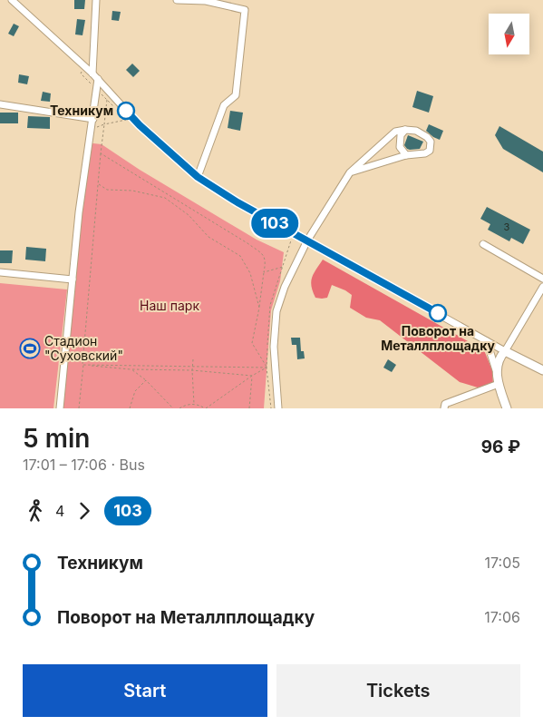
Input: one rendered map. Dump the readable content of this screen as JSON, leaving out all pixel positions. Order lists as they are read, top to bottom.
{
  "parks": ["Наш парк"],
  "places": {
    "other": ["Техникум", "Поворот на Металлплощадку"],
    "sports": ["Стадион \"Суховский\""]
  },
  "lines": ["bus line 103"],
  "house_numbers": ["3"],
  "north": "bottom",
  "page": {
    "on_map": "103",
    "heading": ["5 min", "17:01 – 17:06 · Bus", "96 ₽"],
    "legs": ["4", "103"],
    "list": [
      {
        "name": "Техникум",
        "value": "17:05"
      },
      {
        "name": "Поворот на Металлплощадку",
        "value": "17:06"
      }
    ],
    "buttons": ["Start", "Tickets"]
  }
}
